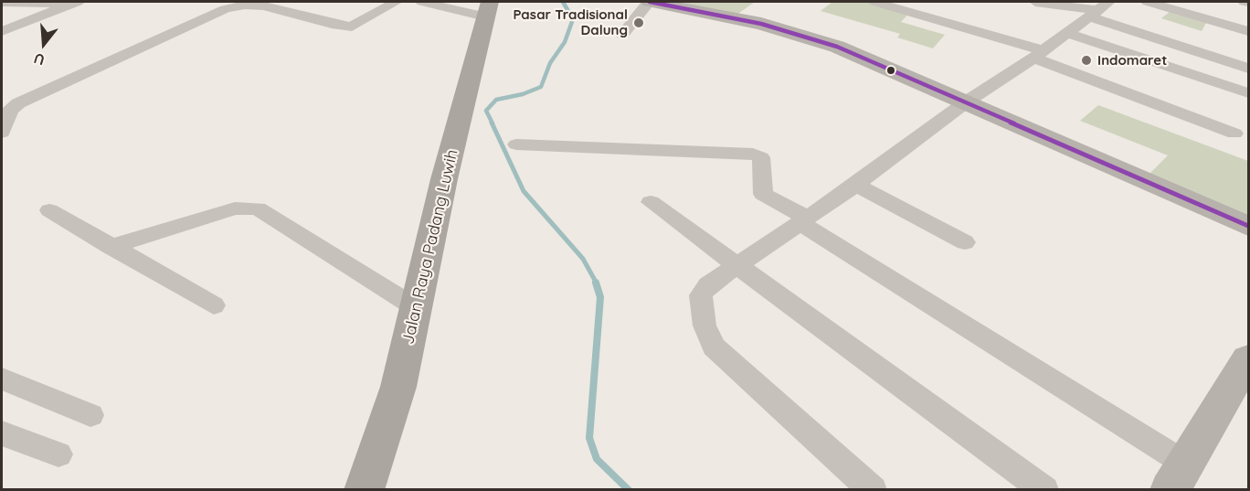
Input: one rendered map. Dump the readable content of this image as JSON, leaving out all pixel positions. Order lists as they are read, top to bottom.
{
  "streets": {
    "main road": ["Jalan Raya Padang Luwih"]
  },
  "places": ["Pasar Tradisional Dalung", "Indomaret"],
  "north": "bottom"
}
